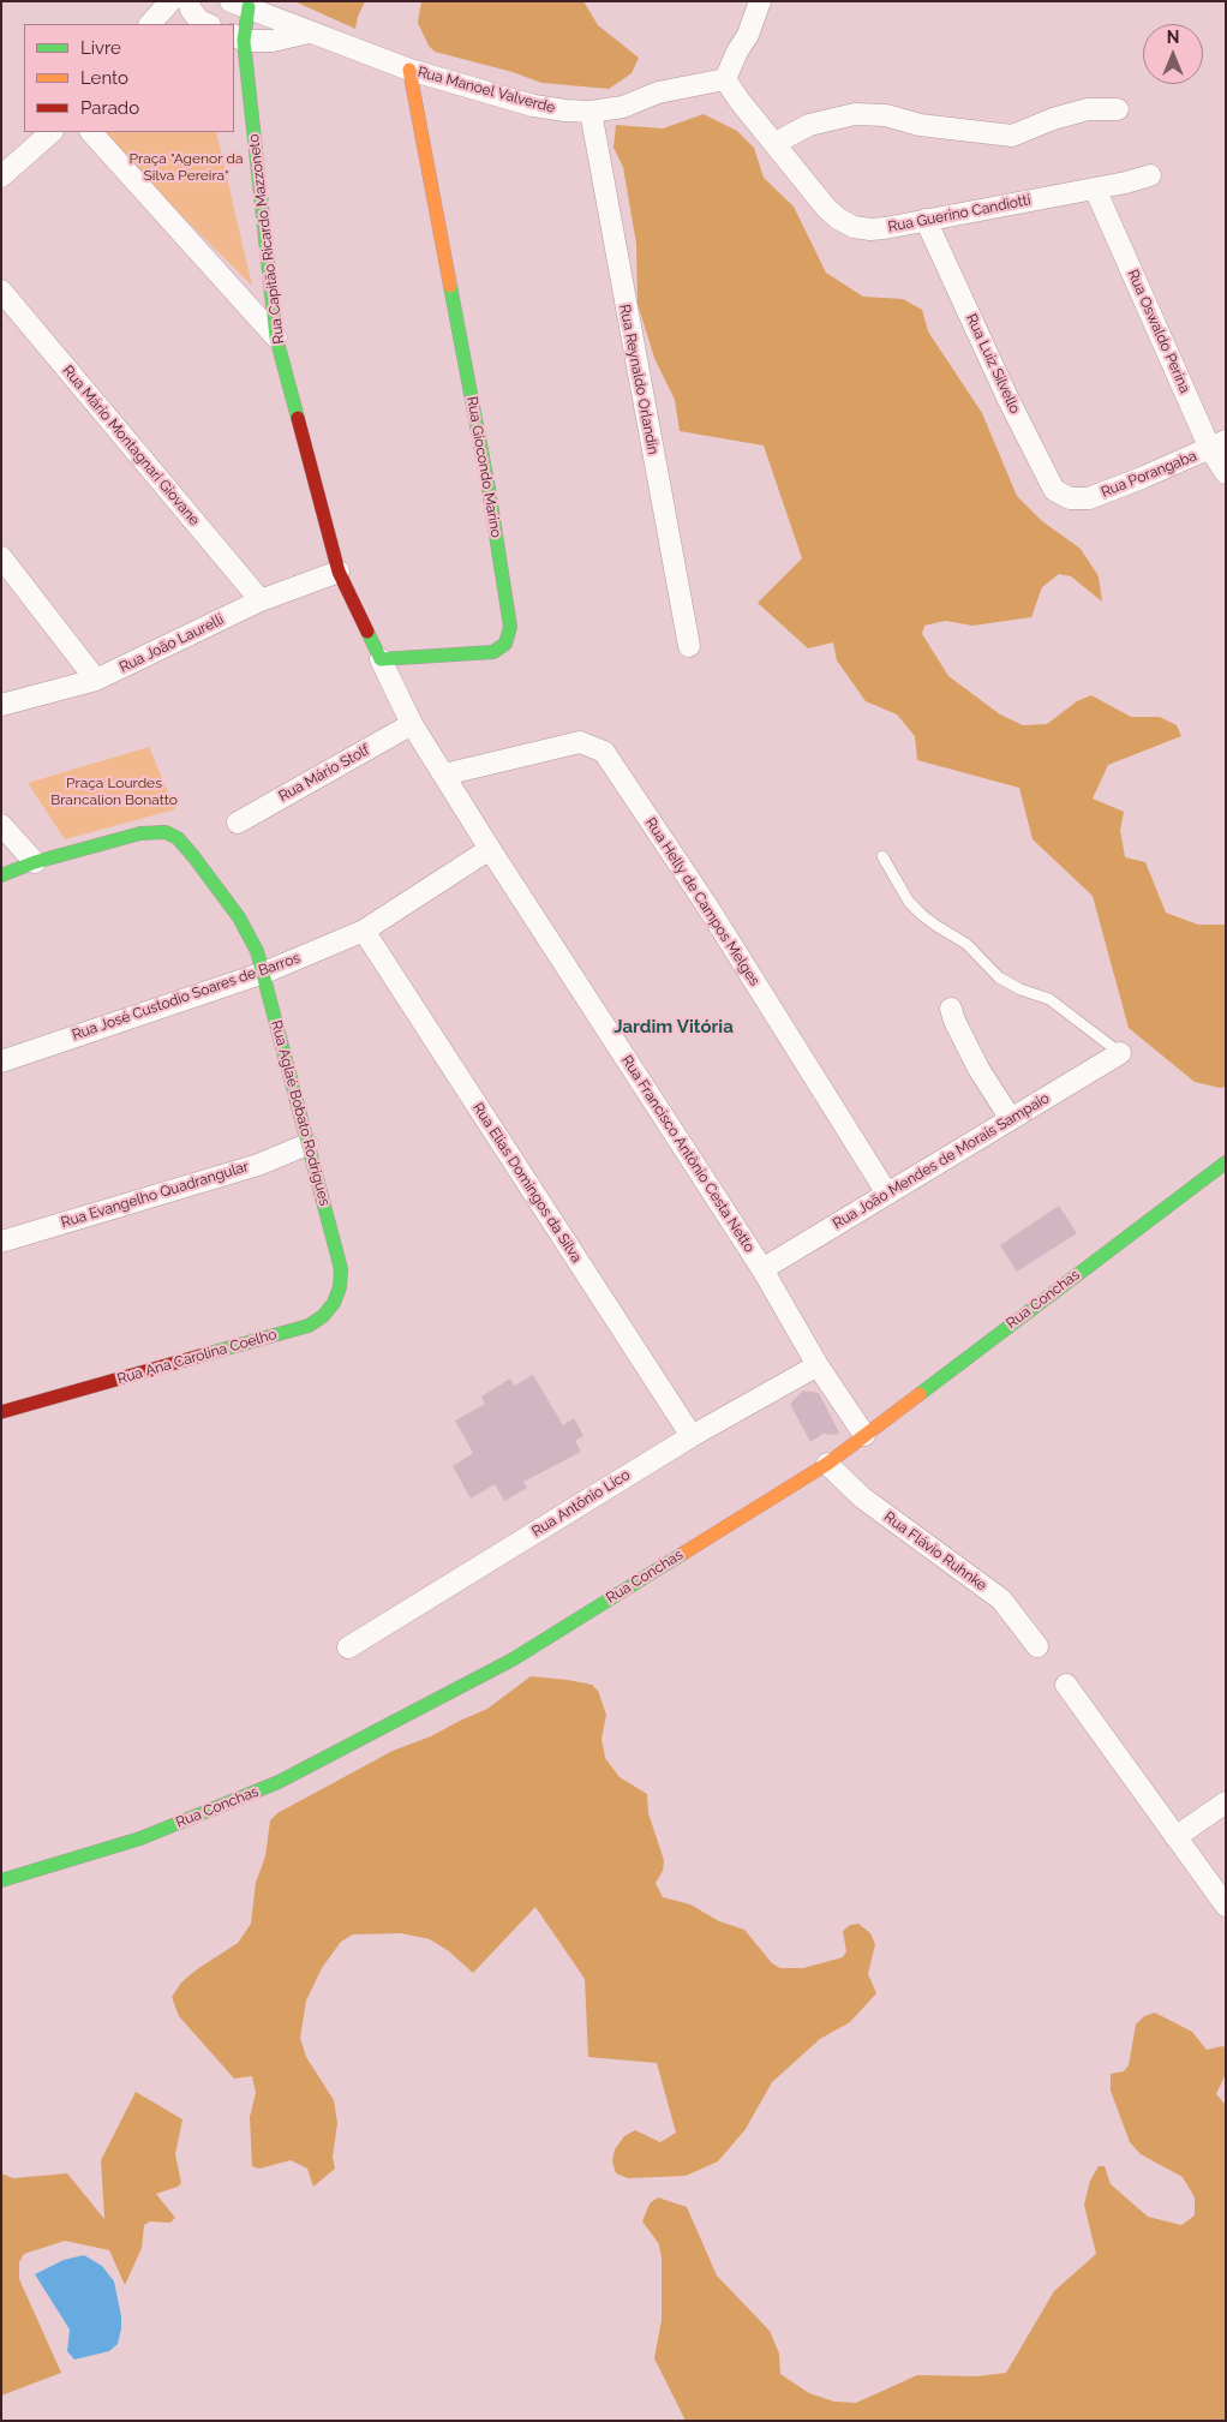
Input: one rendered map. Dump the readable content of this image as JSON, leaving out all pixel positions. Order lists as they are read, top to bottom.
{
  "streets": {
    "street": [
      "Rua Manoel Valverde",
      "Rua Guerino Candiotti",
      "Rua Capitão Ricardo Mazzoneto",
      "Rua Oswaldo Perina",
      "Rua Luiz Silvello",
      "Rua Reynaldo Orlandin",
      "Rua Mário Montagnari Giovane",
      "Rua Giocondo Marino",
      "Rua Porangaba",
      "Rua João Laurelli",
      "Rua Mário Stolf",
      "Rua Helly de Campos Melges",
      "Rua José Custodio Soares de Barros",
      "Rua Aglaé Bobato Rodrigues",
      "Rua Francisco Antônio Cesta Netto",
      "Rua João Mendes de Morais Sampaio",
      "Rua Elias Domingos da Silva",
      "Rua Evangelho Quadrangular",
      "Rua Conchas",
      "Rua Ana Carolina Coelho",
      "Rua Antônio Lico",
      "Rua Flávio Ruhnke"
    ]
  },
  "crossings": [
    ["Rua Manoel Valverde", "Rua Guerino Candiotti"],
    ["Rua Manoel Valverde", "Rua Capitão Ricardo Mazzoneto"],
    ["Rua Manoel Valverde", "Rua Reynaldo Orlandin"],
    ["Rua Manoel Valverde", "Rua Giocondo Marino"],
    ["Rua Guerino Candiotti", "Rua Oswaldo Perina"],
    ["Rua Guerino Candiotti", "Rua Luiz Silvello"],
    ["Rua Capitão Ricardo Mazzoneto", "Rua João Laurelli"],
    ["Rua Oswaldo Perina", "Rua Porangaba"],
    ["Rua Luiz Silvello", "Rua Porangaba"],
    ["Rua Mário Montagnari Giovane", "Rua João Laurelli"],
    ["Rua Giocondo Marino", "Rua Francisco Antônio Cesta Netto"],
    ["Rua Mário Stolf", "Rua Francisco Antônio Cesta Netto"],
    ["Rua Helly de Campos Melges", "Rua Francisco Antônio Cesta Netto"],
    ["Rua Helly de Campos Melges", "Rua João Mendes de Morais Sampaio"],
    ["Rua José Custodio Soares de Barros", "Rua Aglaé Bobato Rodrigues"],
    ["Rua José Custodio Soares de Barros", "Rua Francisco Antônio Cesta Netto"],
    ["Rua José Custodio Soares de Barros", "Rua Elias Domingos da Silva"],
    ["Rua Aglaé Bobato Rodrigues", "Rua Evangelho Quadrangular"],
    ["Rua Aglaé Bobato Rodrigues", "Rua Ana Carolina Coelho"],
    ["Rua Francisco Antônio Cesta Netto", "Rua João Mendes de Morais Sampaio"],
    ["Rua Francisco Antônio Cesta Netto", "Rua Conchas"],
    ["Rua Francisco Antônio Cesta Netto", "Rua Antônio Lico"],
    ["Rua Elias Domingos da Silva", "Rua Antônio Lico"],
    ["Rua Conchas", "Rua Flávio Ruhnke"]
  ],
  "districts": ["Jardim Vitória"],
  "parks": ["Praça \"Agenor da Silva Pereira\"", "Praça Lourdes Brancalion Bonatto"],
  "legend": ["Livre", "Lento", "Parado"],
  "north": "top"
}
